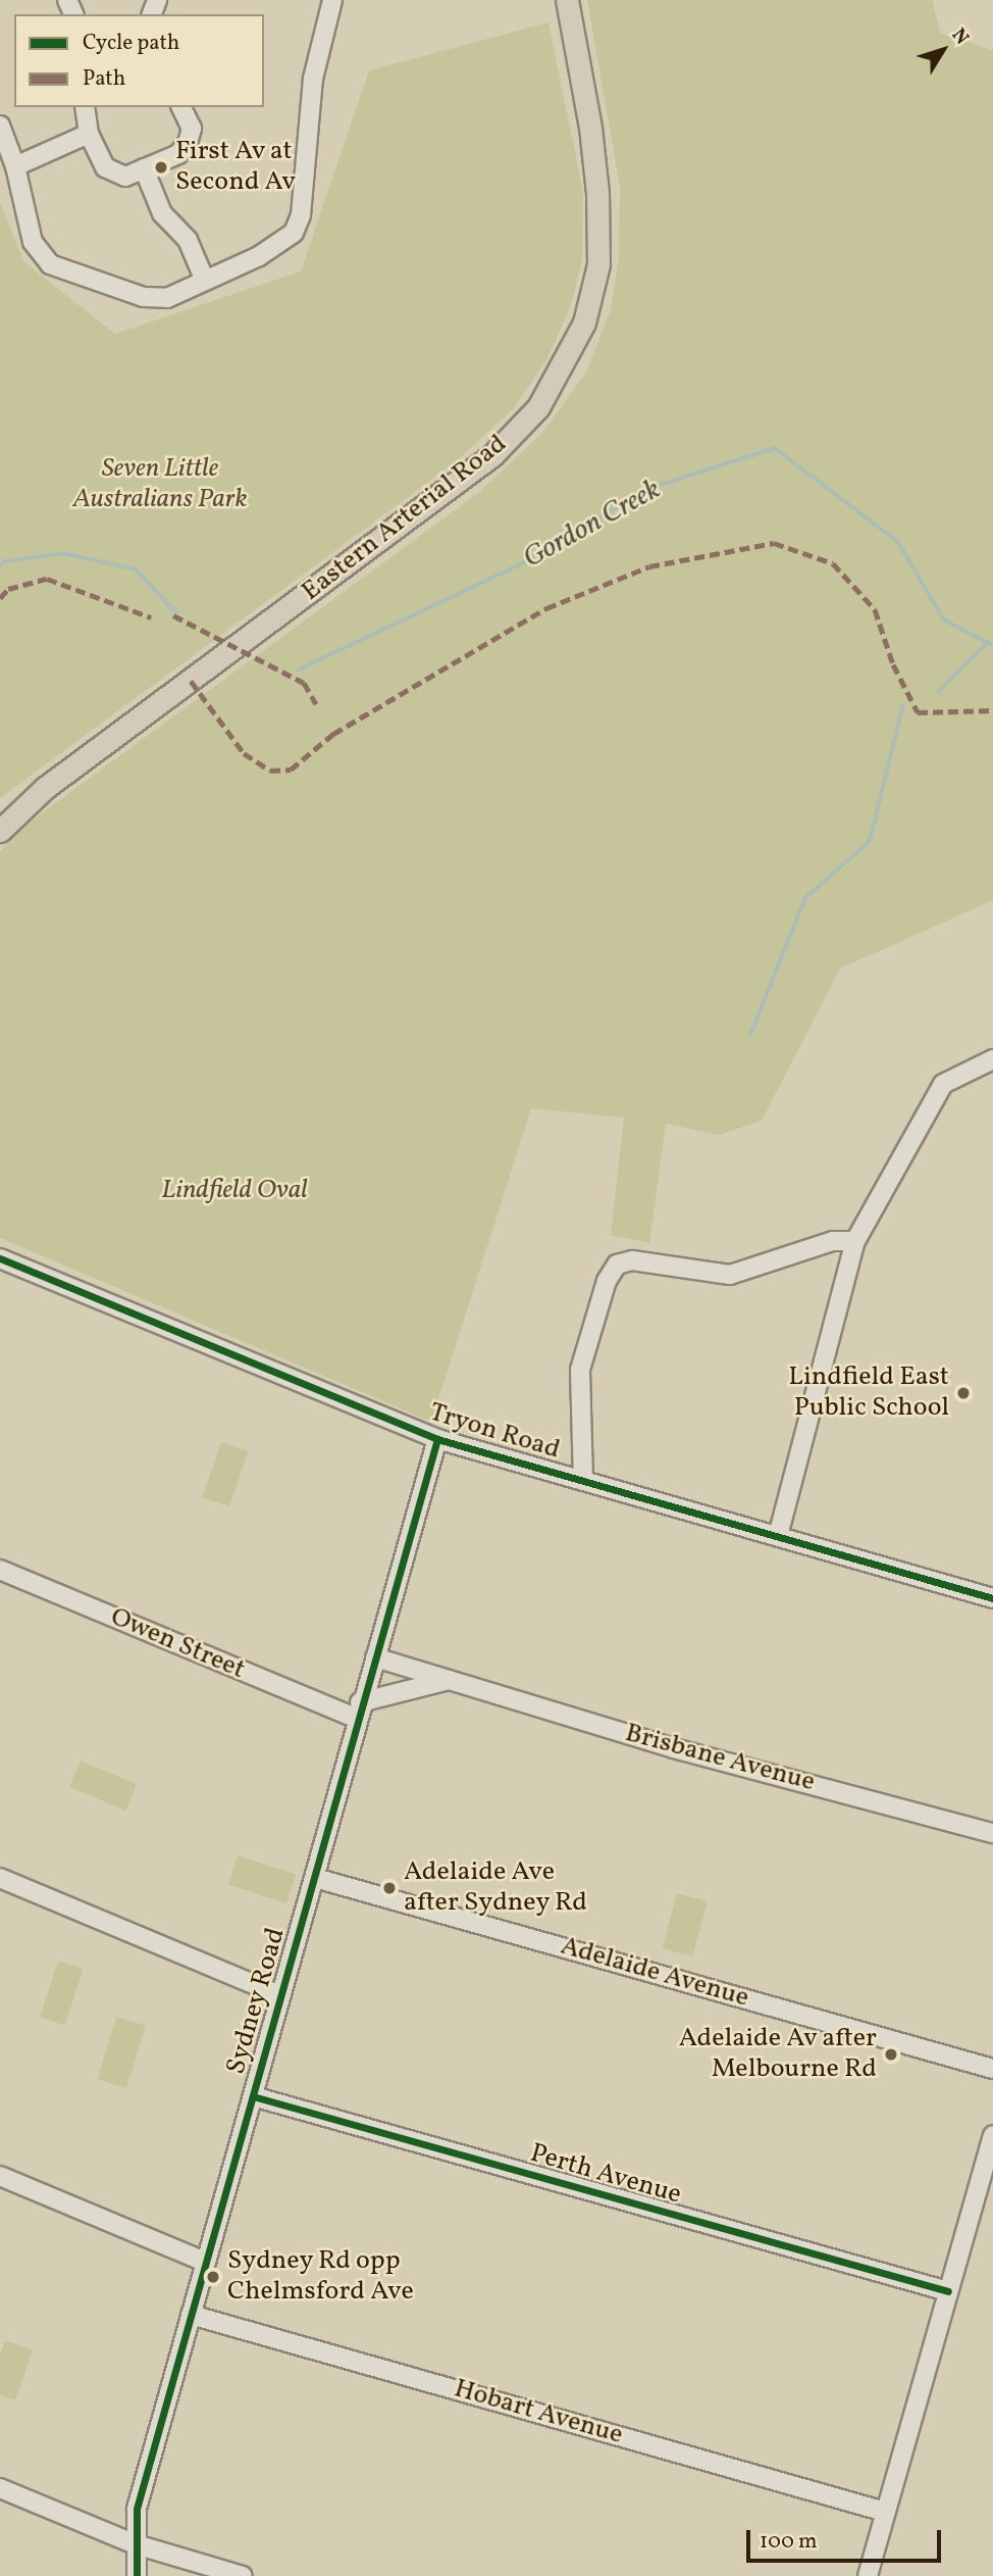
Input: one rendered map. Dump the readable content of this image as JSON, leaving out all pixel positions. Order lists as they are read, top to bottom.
{
  "streets": {
    "main road": ["Eastern Arterial Road"],
    "street": [
      "Tryon Road",
      "Owen Street",
      "Brisbane Avenue",
      "Adelaide Avenue",
      "Sydney Road",
      "Perth Avenue",
      "Hobart Avenue"
    ]
  },
  "crossings": [
    ["Tryon Road", "Sydney Road"],
    ["Owen Street", "Sydney Road"],
    ["Brisbane Avenue", "Sydney Road"],
    ["Adelaide Avenue", "Sydney Road"],
    ["Sydney Road", "Perth Avenue"],
    ["Sydney Road", "Hobart Avenue"]
  ],
  "water": ["Gordon Creek"],
  "parks": ["Seven Little Australians Park", "Lindfield Oval"],
  "places": [
    "First Av at Second Av",
    "Lindfield East Public School",
    "Adelaide Ave after Sydney Rd",
    "Adelaide Av after Melbourne Rd",
    "Sydney Rd opp Chelmsford Ave"
  ],
  "legend": ["Cycle path", "Path"],
  "scale_bar": "100 m",
  "north": "top right"
}
